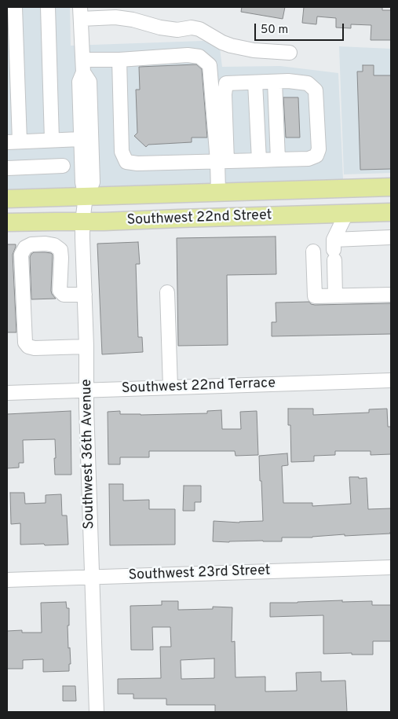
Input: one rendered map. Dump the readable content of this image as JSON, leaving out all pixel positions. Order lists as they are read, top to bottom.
{
  "streets": {
    "main road": ["Southwest 22nd Street"],
    "street": ["Southwest 22nd Terrace", "Southwest 36th Avenue", "Southwest 23rd Street"]
  },
  "crossings": [
    ["Southwest 22nd Street", "Southwest 36th Avenue"],
    ["Southwest 22nd Terrace", "Southwest 36th Avenue"],
    ["Southwest 36th Avenue", "Southwest 23rd Street"]
  ],
  "scale_bar": "50 m"
}
